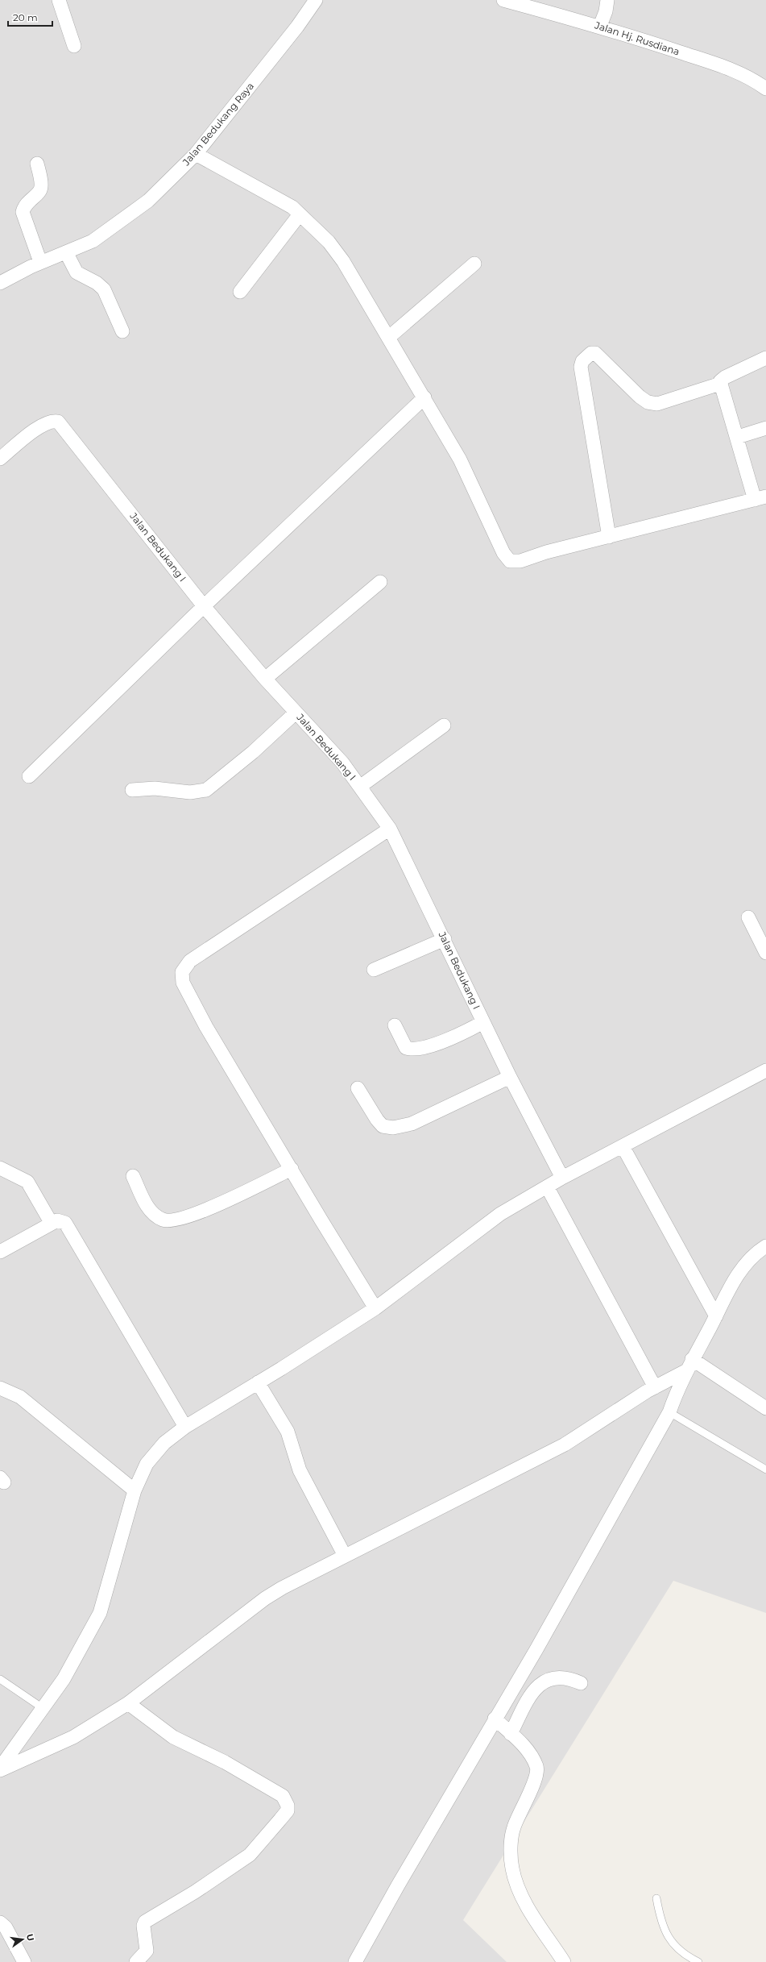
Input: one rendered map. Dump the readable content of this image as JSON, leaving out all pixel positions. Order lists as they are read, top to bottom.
{
  "streets": {
    "street": ["Jalan Hj. Rusdiana", "Jalan Bedukang Raya", "Jalan Bedukang I"]
  },
  "scale_bar": "20 m",
  "north": "right"
}
